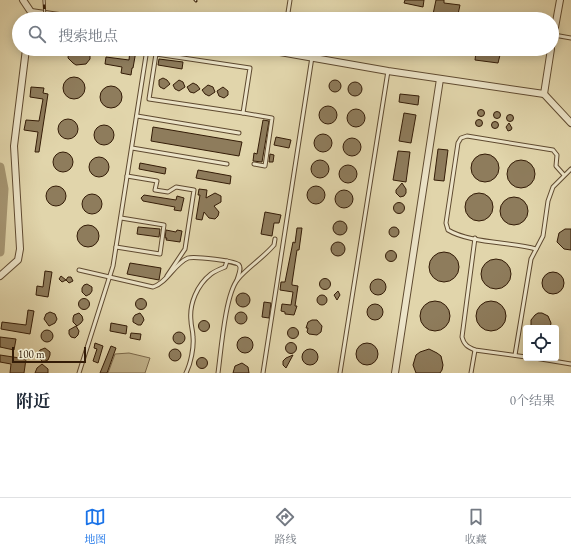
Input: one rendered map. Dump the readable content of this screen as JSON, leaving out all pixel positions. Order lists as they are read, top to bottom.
{
  "scale_bar": "100 m",
  "page": {
    "search": "搜索地点",
    "scale": "100 m",
    "heading": ["附近", "0个结果"],
    "nav": ["地图", "路线", "收藏"]
  }
}
